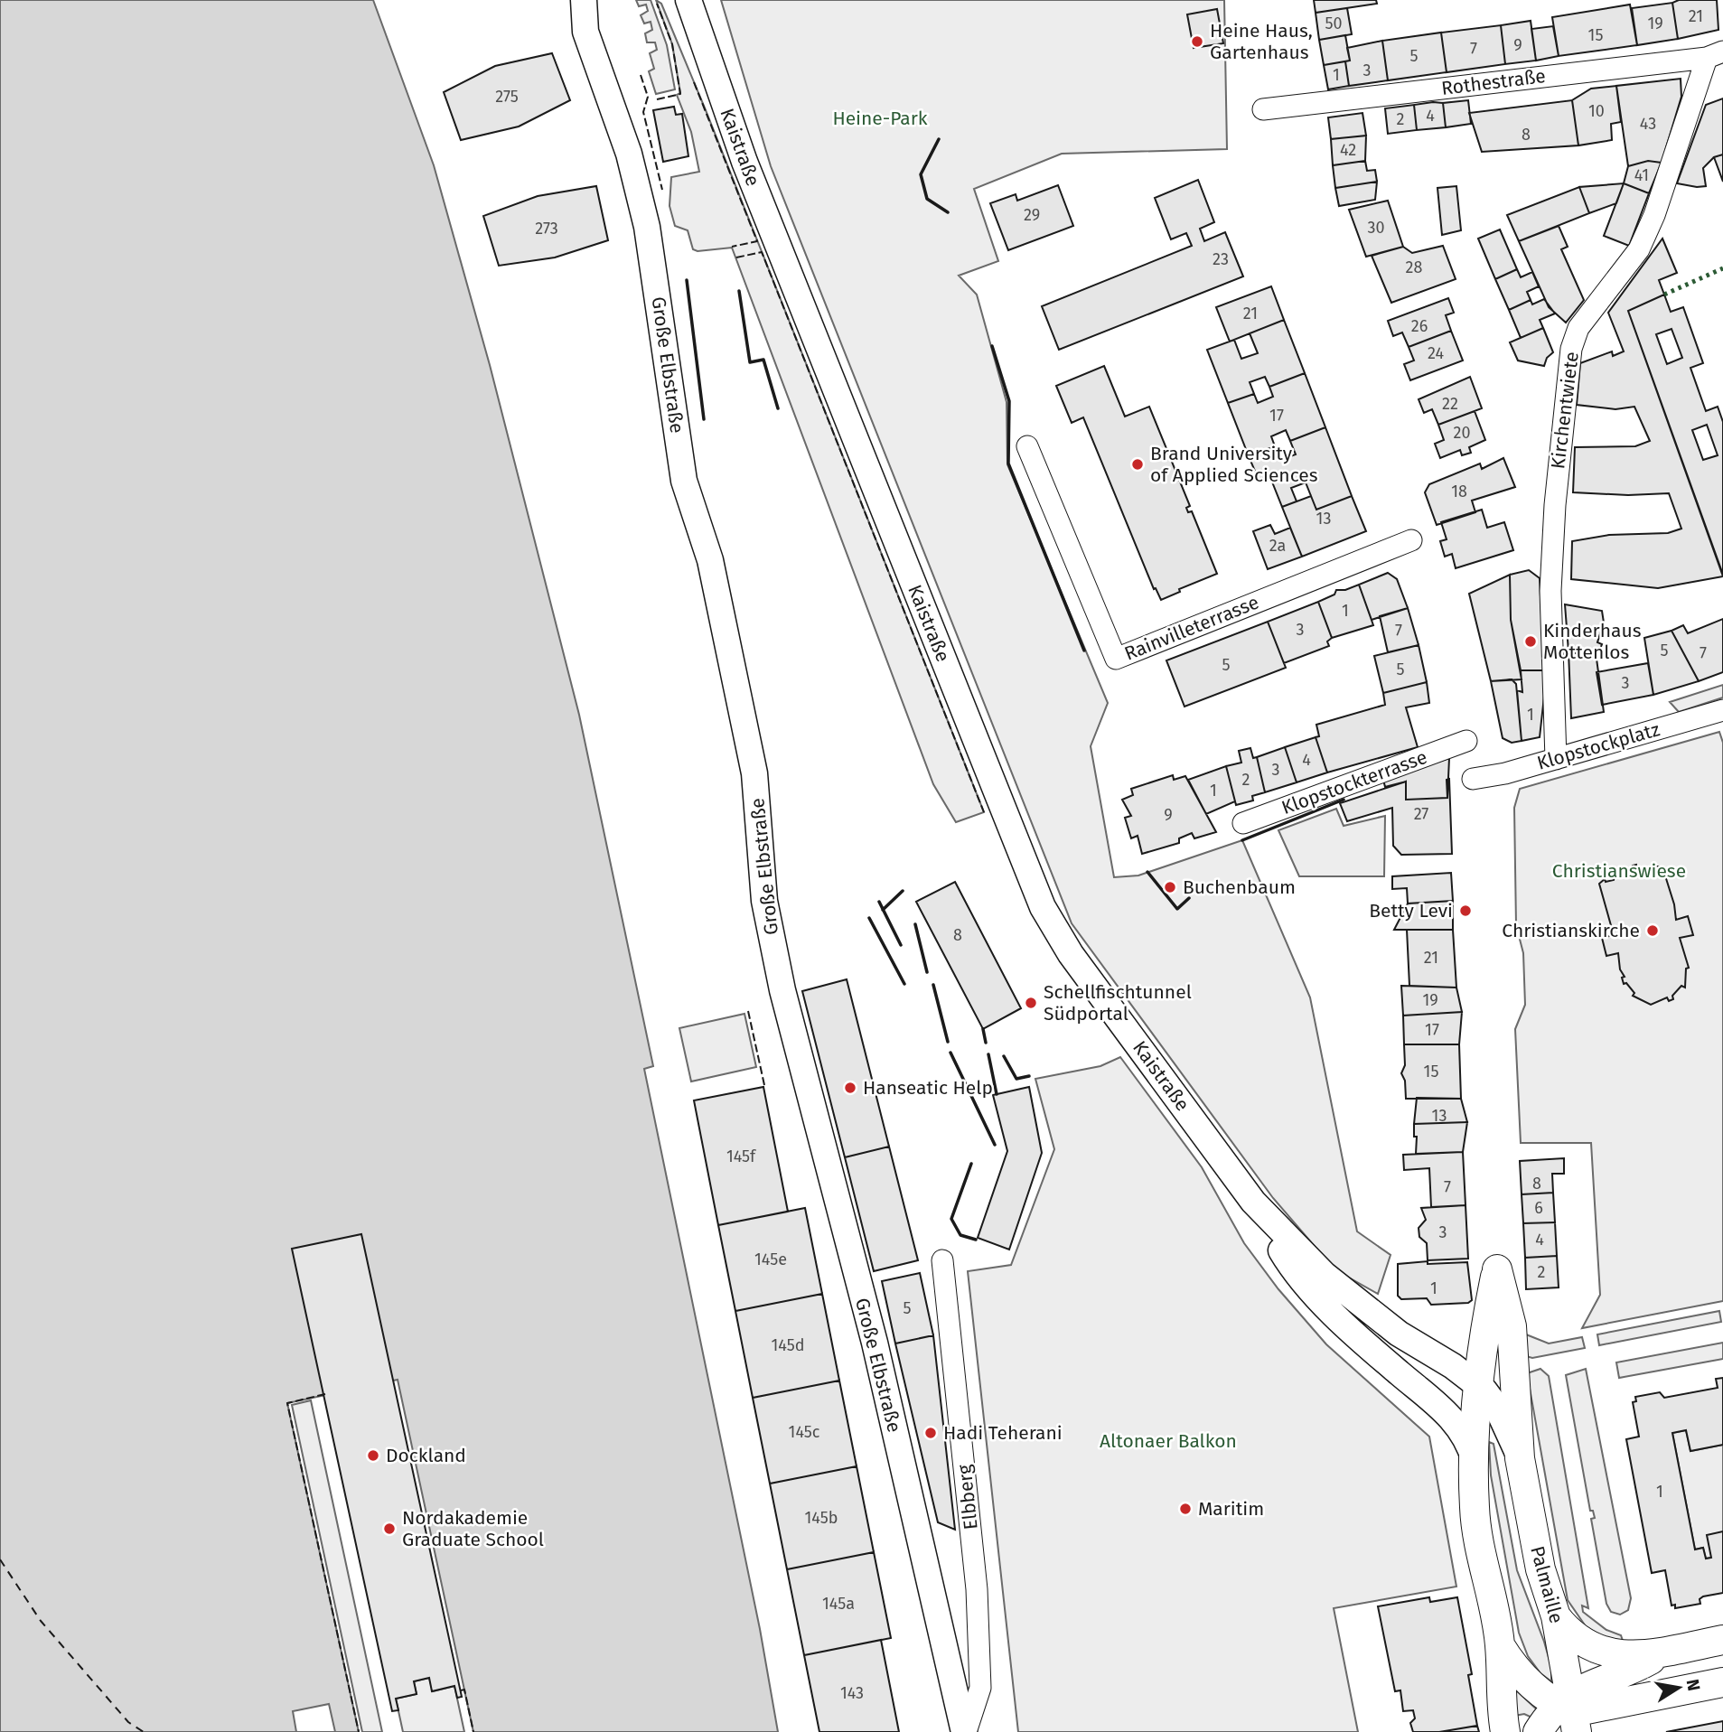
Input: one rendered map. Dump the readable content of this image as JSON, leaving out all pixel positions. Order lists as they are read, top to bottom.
{
  "streets": {
    "main road": ["Palmaille"],
    "street": [
      "Rothestraße",
      "Kaistraße",
      "Große Elbstraße",
      "Kirchentwiete",
      "Rainvilleterrasse",
      "Klopstockplatz",
      "Klopstockterrasse",
      "Elbberg"
    ]
  },
  "crossings": [
    ["Rothestraße", "Kirchentwiete"],
    ["Kaistraße", "Palmaille"],
    ["Große Elbstraße", "Elbberg"],
    ["Kirchentwiete", "Klopstockplatz"]
  ],
  "parks": ["Heine-Park", "Christianswiese", "Altonaer Balkon"],
  "places": [
    "Heine Haus, Gartenhaus",
    "Brand University of Applied Sciences",
    "Kinderhaus Mottenlos",
    "Buchenbaum",
    "Betty Levi",
    "Christianskirche",
    "Schellfischtunnel Südportal",
    "Hanseatic Help",
    "Hadi Teherani",
    "Dockland",
    "Maritim",
    "Nordakademie Graduate School"
  ],
  "house_numbers": [
    "21",
    "50",
    "19",
    "15",
    "9",
    "7",
    "5",
    "3",
    "1",
    "275",
    "10",
    "4",
    "2",
    "43",
    "8",
    "42",
    "41",
    "29",
    "30",
    "273",
    "23",
    "28",
    "21",
    "26",
    "24",
    "22",
    "17",
    "20",
    "18",
    "13",
    "2a",
    "1",
    "3",
    "7",
    "5",
    "7",
    "5",
    "5",
    "3",
    "1",
    "4",
    "3",
    "2",
    "1",
    "27",
    "9",
    "8",
    "21",
    "19",
    "17",
    "15",
    "13",
    "145f",
    "8",
    "7",
    "6",
    "3",
    "4",
    "145e",
    "2",
    "1",
    "5",
    "145d",
    "145c",
    "1",
    "145b",
    "145a",
    "143"
  ],
  "north": "right"
}
